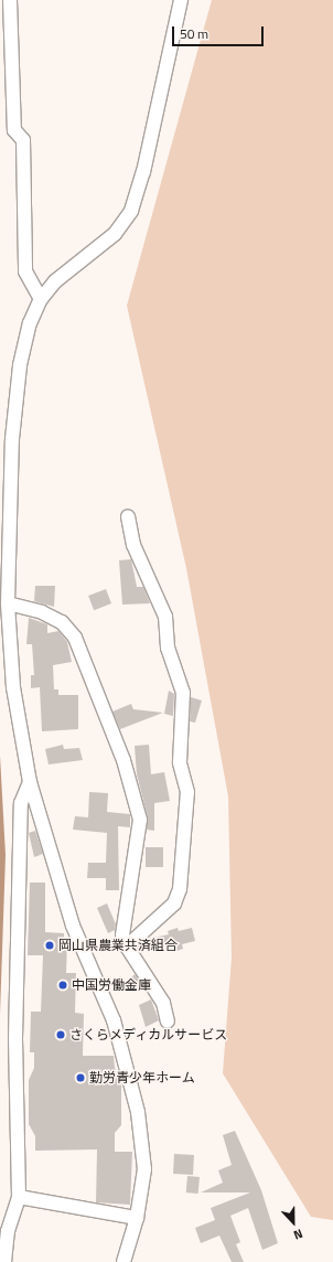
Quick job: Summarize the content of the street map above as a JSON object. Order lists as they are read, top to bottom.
{
  "places": [
    "岡山県農業共済組合",
    "中国労働金庫",
    "さくらメディカルサービス",
    "勤労青少年ホーム"
  ],
  "scale_bar": "50 m",
  "north": "bottom"
}
